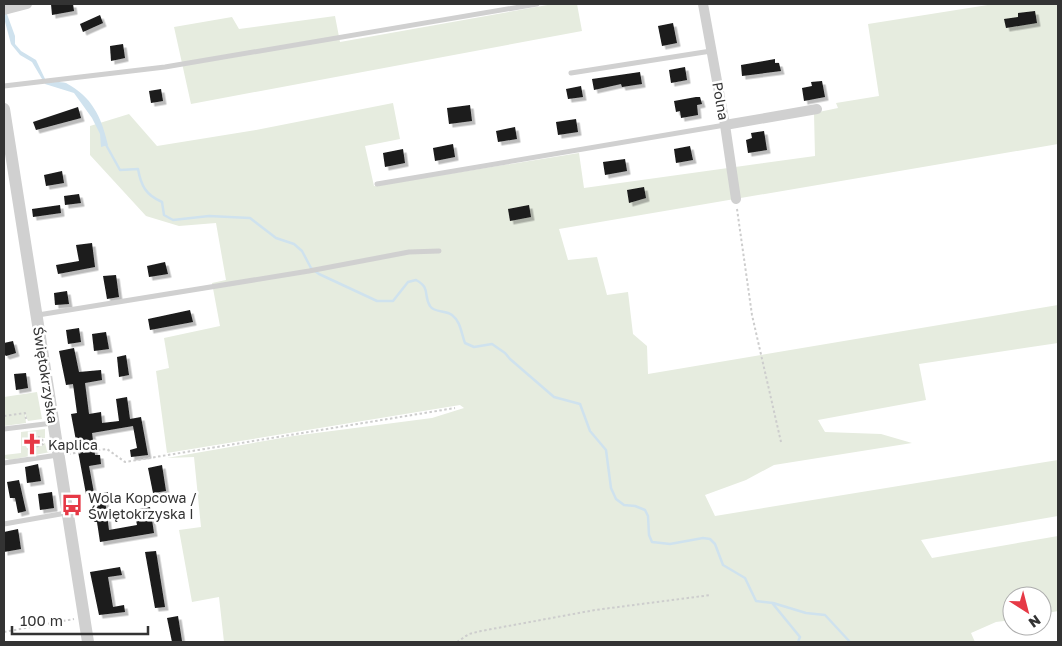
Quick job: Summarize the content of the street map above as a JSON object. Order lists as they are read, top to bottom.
{
  "streets": {
    "street": ["Polna", "Świętokrzyska"]
  },
  "places": {
    "church": ["Kaplica"],
    "bus stop": ["Wola Kopcowa / Świętokrzyska I"]
  },
  "scale_bar": "100 m",
  "north": "bottom right"
}
